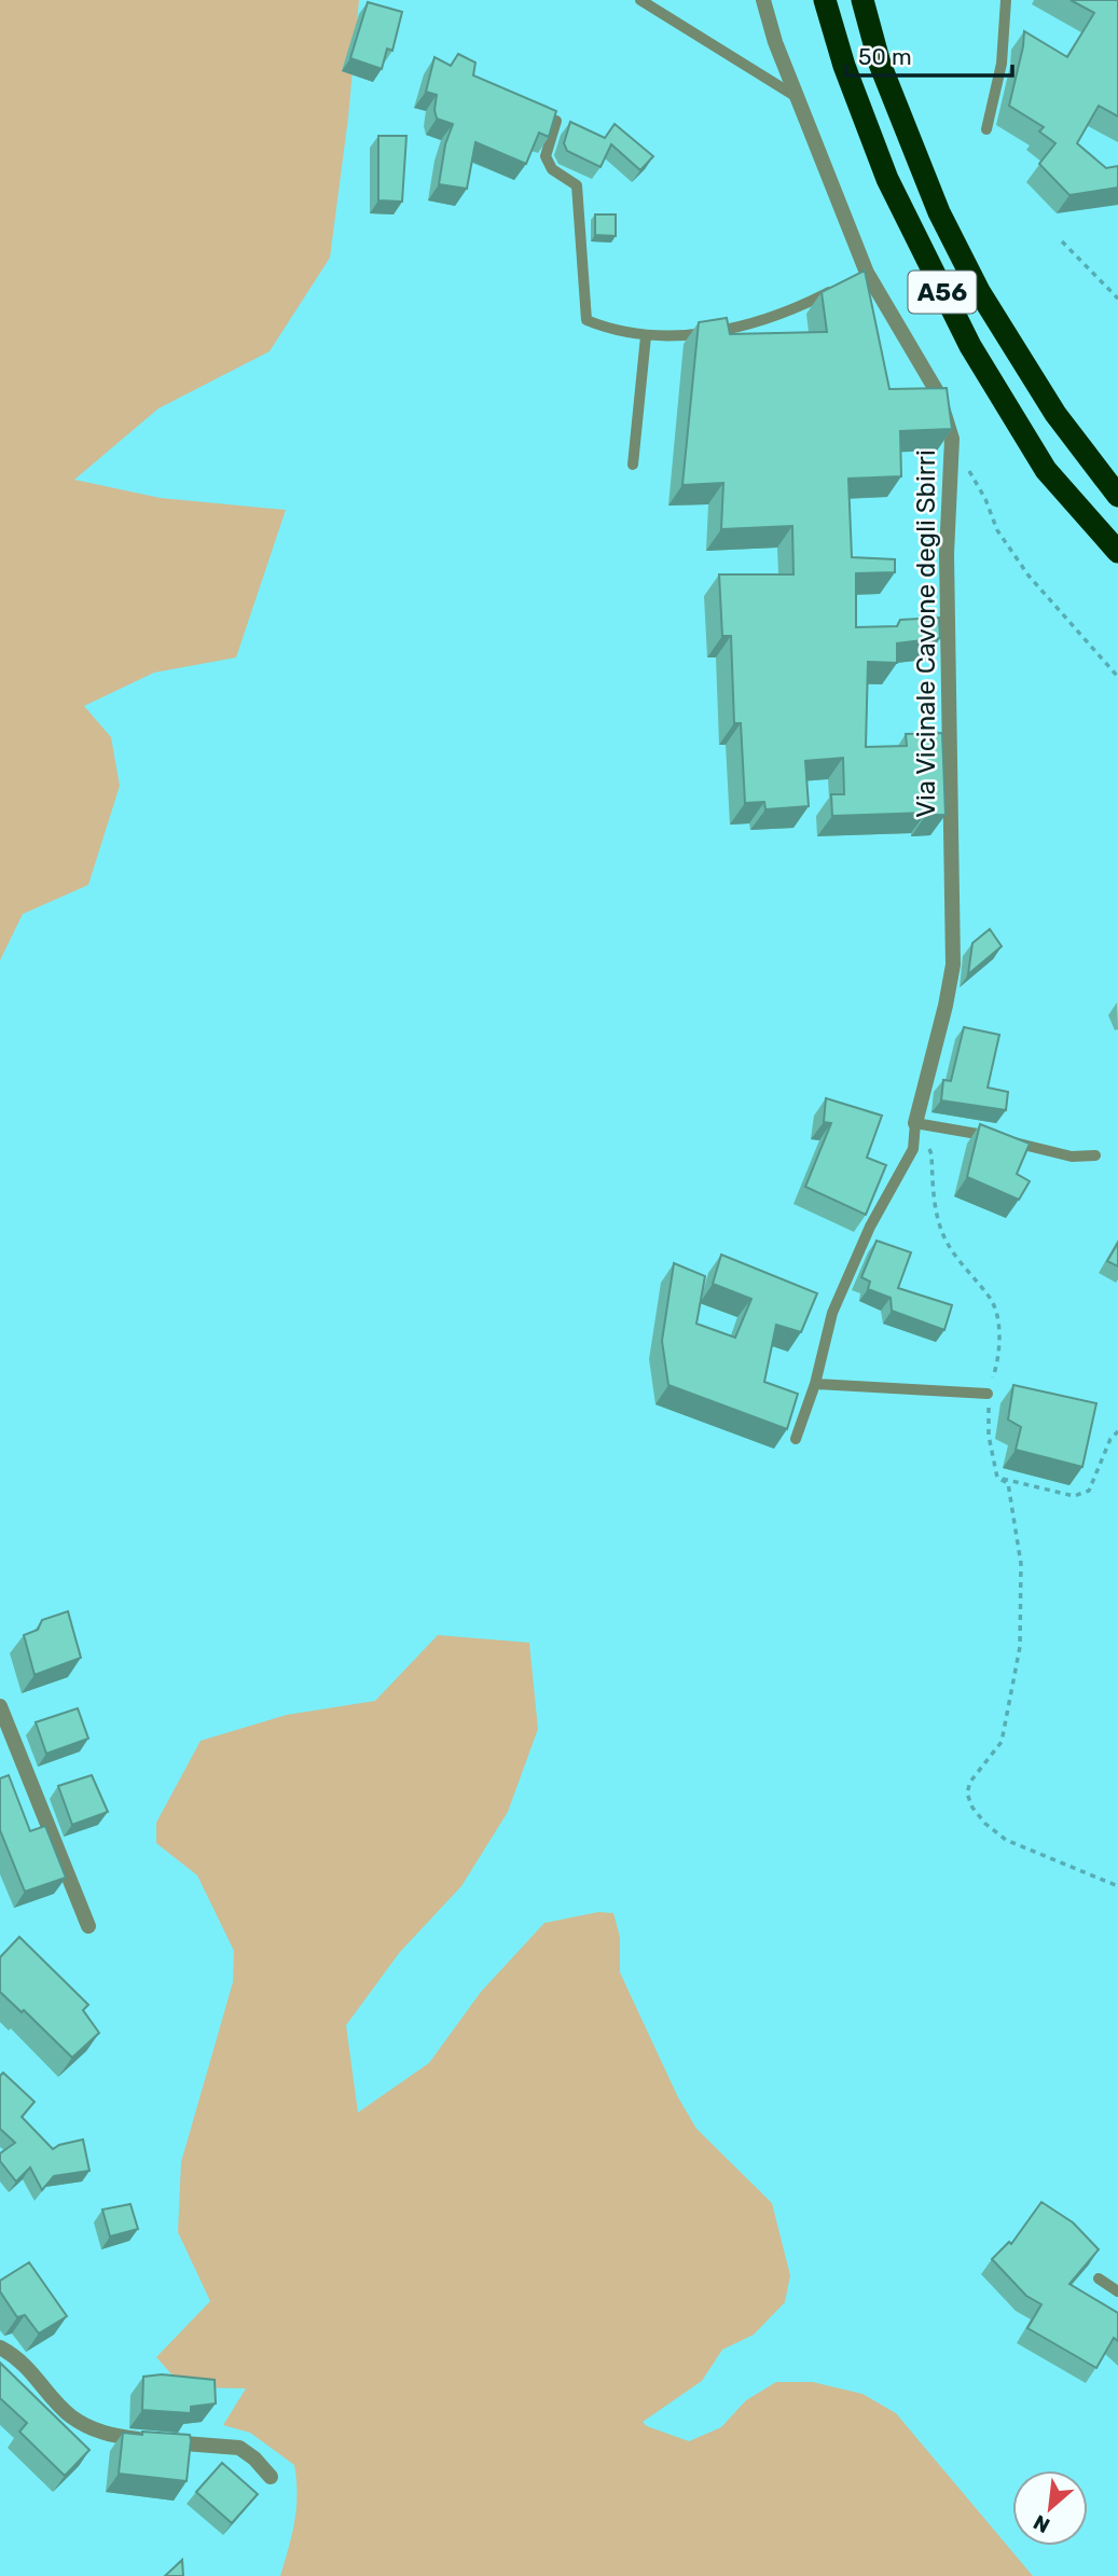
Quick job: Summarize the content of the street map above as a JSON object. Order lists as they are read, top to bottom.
{
  "streets": {
    "highway": ["A56"],
    "street": ["Via Vicinale Cavone degli Sbirri"]
  },
  "scale_bar": "50 m",
  "north": "bottom left"
}
